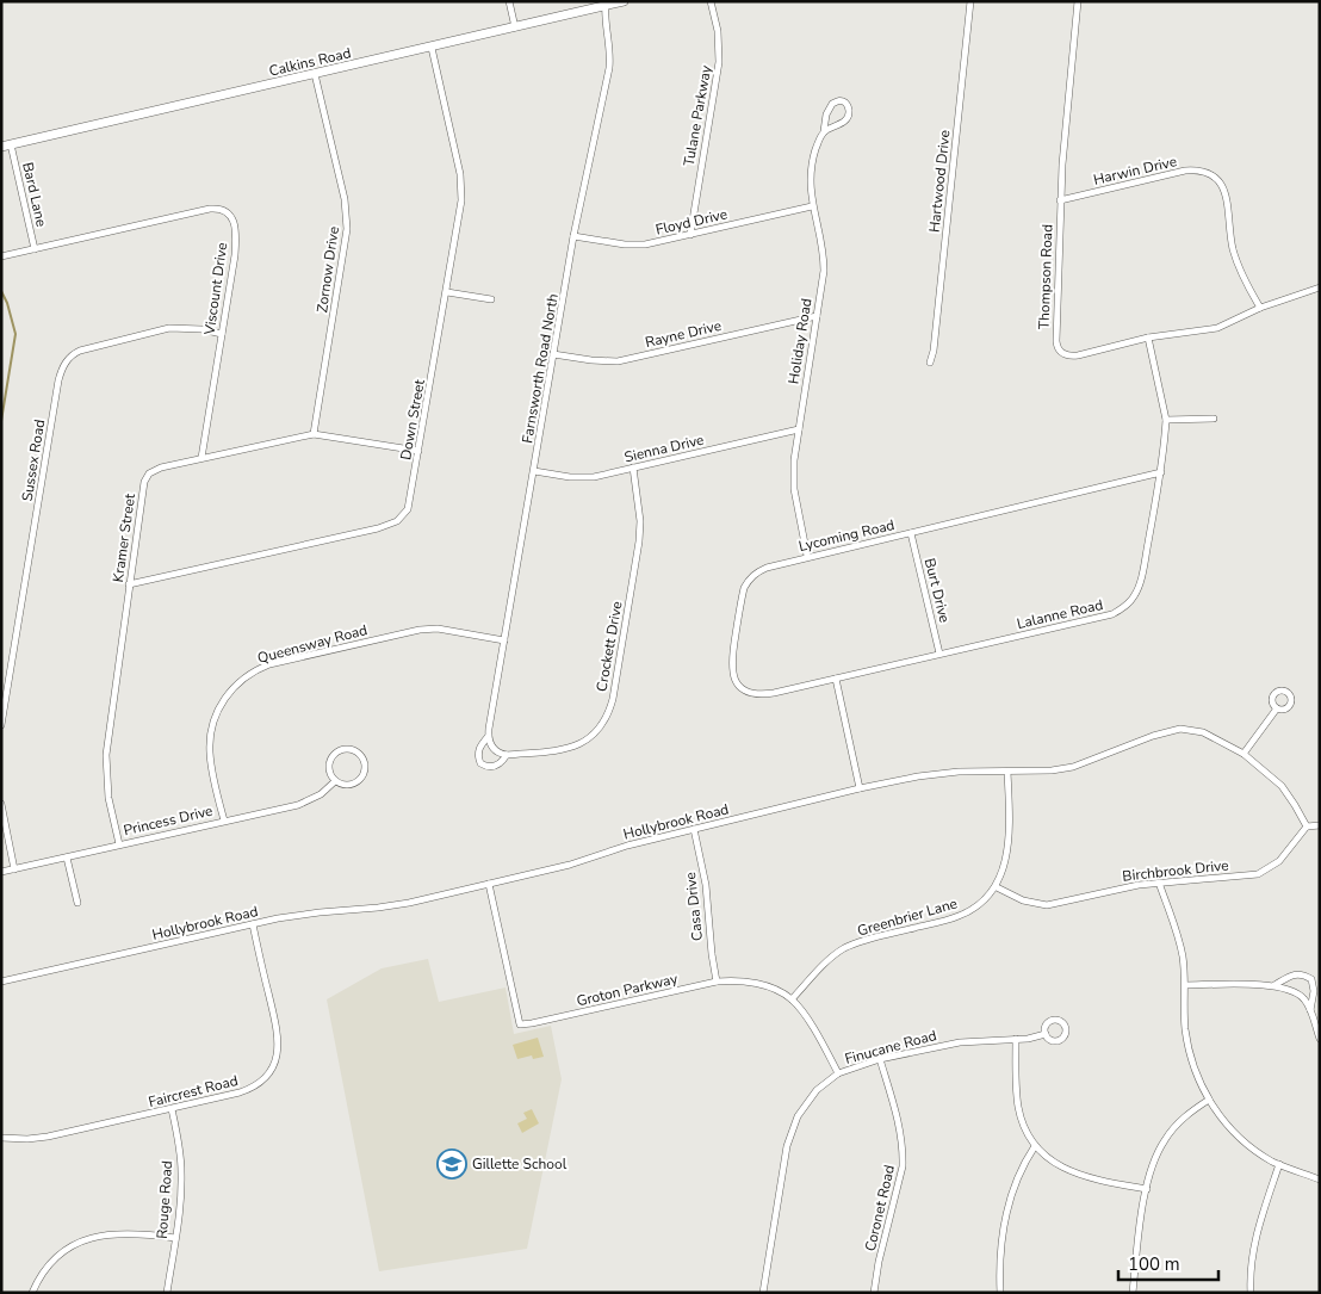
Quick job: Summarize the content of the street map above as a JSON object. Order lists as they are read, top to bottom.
{
  "streets": {
    "main road": ["Calkins Road"],
    "street": [
      "Tulane Parkway",
      "Harwin Drive",
      "Hartwood Drive",
      "Bard Lane",
      "Floyd Drive",
      "Zornow Drive",
      "Thompson Road",
      "Viscount Drive",
      "Rayne Drive",
      "Holiday Road",
      "Farnsworth Road North",
      "Down Street",
      "Sienna Drive",
      "Sussex Road",
      "Lycoming Road",
      "Kramer Street",
      "Burt Drive",
      "Lalanne Road",
      "Queensway Road",
      "Crockett Drive",
      "Princess Drive",
      "Hollybrook Road",
      "Birchbrook Drive",
      "Casa Drive",
      "Greenbrier Lane",
      "Groton Parkway",
      "Finucane Road",
      "Faircrest Road",
      "Rouge Road",
      "Coronet Road"
    ]
  },
  "crossings": [
    ["Calkins Road", "Bard Lane"],
    ["Calkins Road", "Zornow Drive"],
    ["Calkins Road", "Farnsworth Road North"],
    ["Calkins Road", "Down Street"],
    ["Tulane Parkway", "Floyd Drive"],
    ["Harwin Drive", "Thompson Road"],
    ["Bard Lane", "Viscount Drive"],
    ["Floyd Drive", "Holiday Road"],
    ["Floyd Drive", "Farnsworth Road North"],
    ["Zornow Drive", "Kramer Street"],
    ["Thompson Road", "Lalanne Road"],
    ["Viscount Drive", "Sussex Road"],
    ["Viscount Drive", "Kramer Street"],
    ["Rayne Drive", "Holiday Road"],
    ["Rayne Drive", "Farnsworth Road North"],
    ["Holiday Road", "Sienna Drive"],
    ["Holiday Road", "Lycoming Road"],
    ["Farnsworth Road North", "Sienna Drive"],
    ["Farnsworth Road North", "Queensway Road"],
    ["Farnsworth Road North", "Crockett Drive"],
    ["Down Street", "Kramer Street"],
    ["Sienna Drive", "Crockett Drive"],
    ["Lycoming Road", "Burt Drive"],
    ["Lycoming Road", "Lalanne Road"],
    ["Kramer Street", "Princess Drive"],
    ["Burt Drive", "Lalanne Road"],
    ["Queensway Road", "Princess Drive"],
    ["Hollybrook Road", "Birchbrook Drive"],
    ["Hollybrook Road", "Casa Drive"],
    ["Hollybrook Road", "Groton Parkway"],
    ["Hollybrook Road", "Faircrest Road"],
    ["Birchbrook Drive", "Greenbrier Lane"],
    ["Casa Drive", "Groton Parkway"],
    ["Greenbrier Lane", "Groton Parkway"],
    ["Groton Parkway", "Finucane Road"],
    ["Finucane Road", "Coronet Road"],
    ["Faircrest Road", "Rouge Road"]
  ],
  "places": {
    "school or university": ["Gillette School"]
  },
  "scale_bar": "100 m"
}
